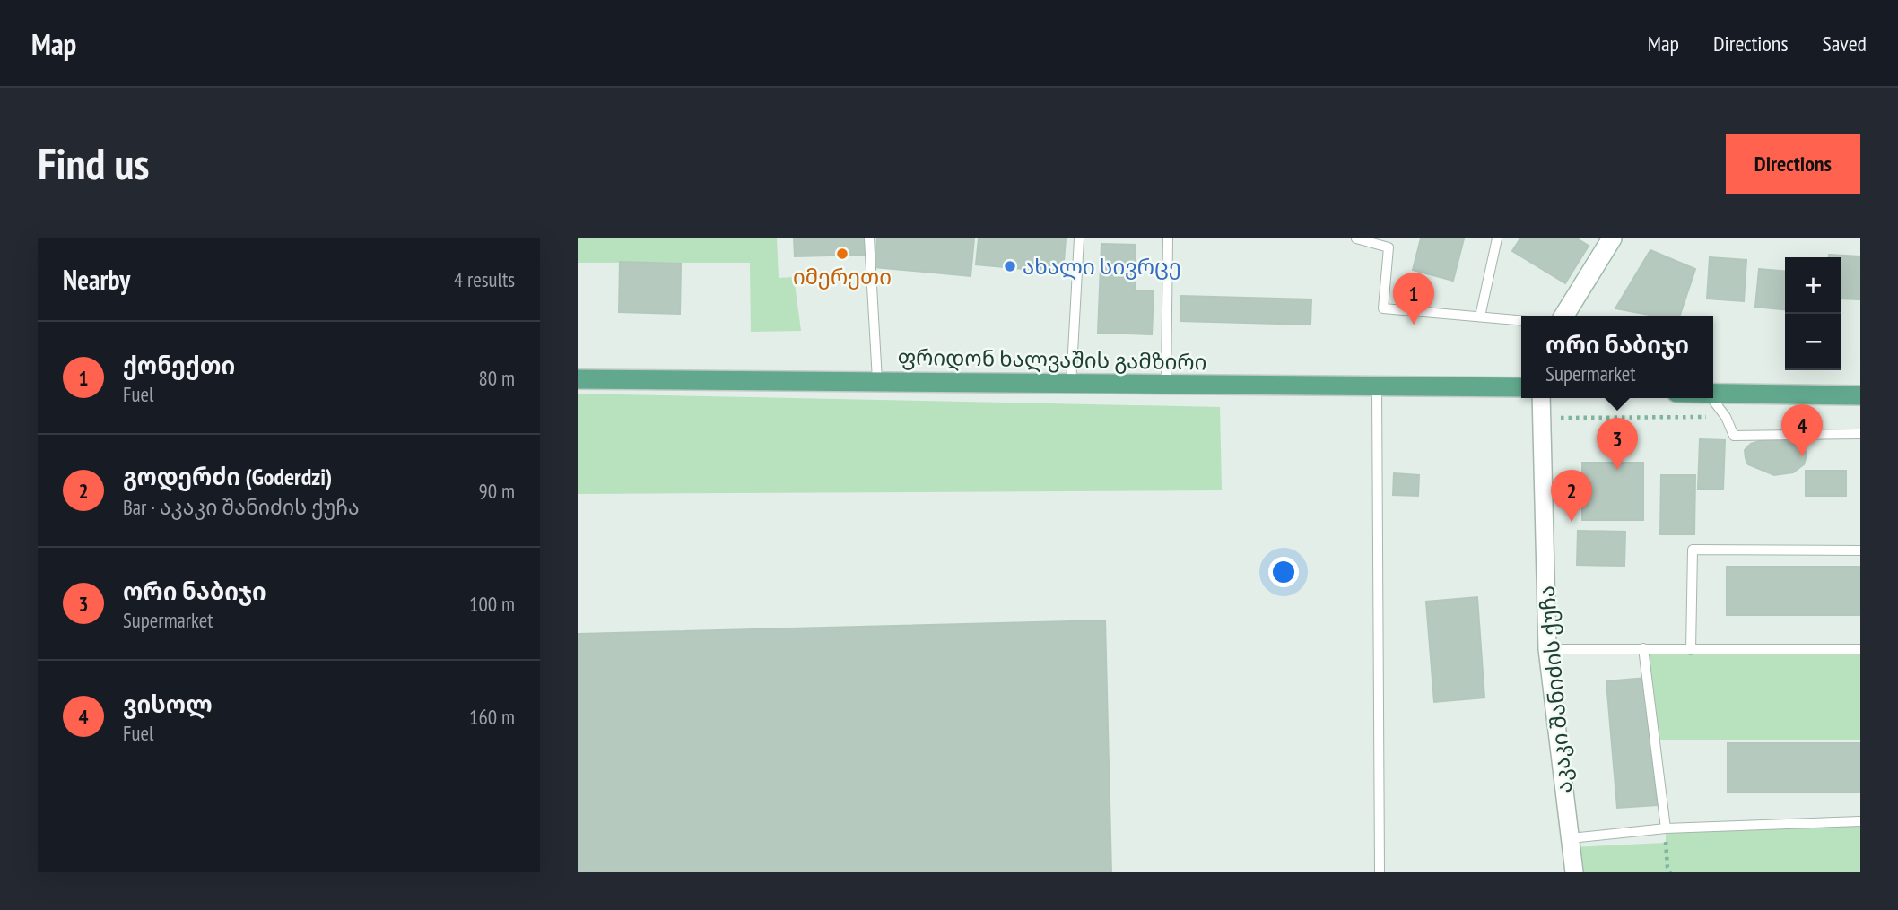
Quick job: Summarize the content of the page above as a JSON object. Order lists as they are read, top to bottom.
{
  "streets": {
    "main road": ["ფრიდონ ხალვაშის გამზირი"],
    "street": ["აკაკი შანიძის ქუჩა"]
  },
  "places": ["იმერეთი", "ახალი სივრცე"],
  "page": {
    "header": "Map",
    "nav": ["Map", "Directions", "Saved"],
    "buttons": "Directions",
    "title": "Find us",
    "heading": ["Nearby", "4 results"],
    "map_buttons": ["+", "−"],
    "pins": [
      "1",
      "4",
      "3",
      "2"
    ],
    "popup": ["ორი ნაბიჯი", "Supermarket"],
    "list": [
      {
        "mark": "1",
        "name": "ქონექთი",
        "note": "Fuel",
        "value": "80 m"
      },
      {
        "mark": "2",
        "name": "გოდერძი (Goderdzi)",
        "note": "Bar · აკაკი შანიძის ქუჩა",
        "value": "90 m"
      },
      {
        "mark": "3",
        "name": "ორი ნაბიჯი",
        "note": "Supermarket",
        "value": "100 m"
      },
      {
        "mark": "4",
        "name": "ვისოლ",
        "note": "Fuel",
        "value": "160 m"
      }
    ]
  }
}
